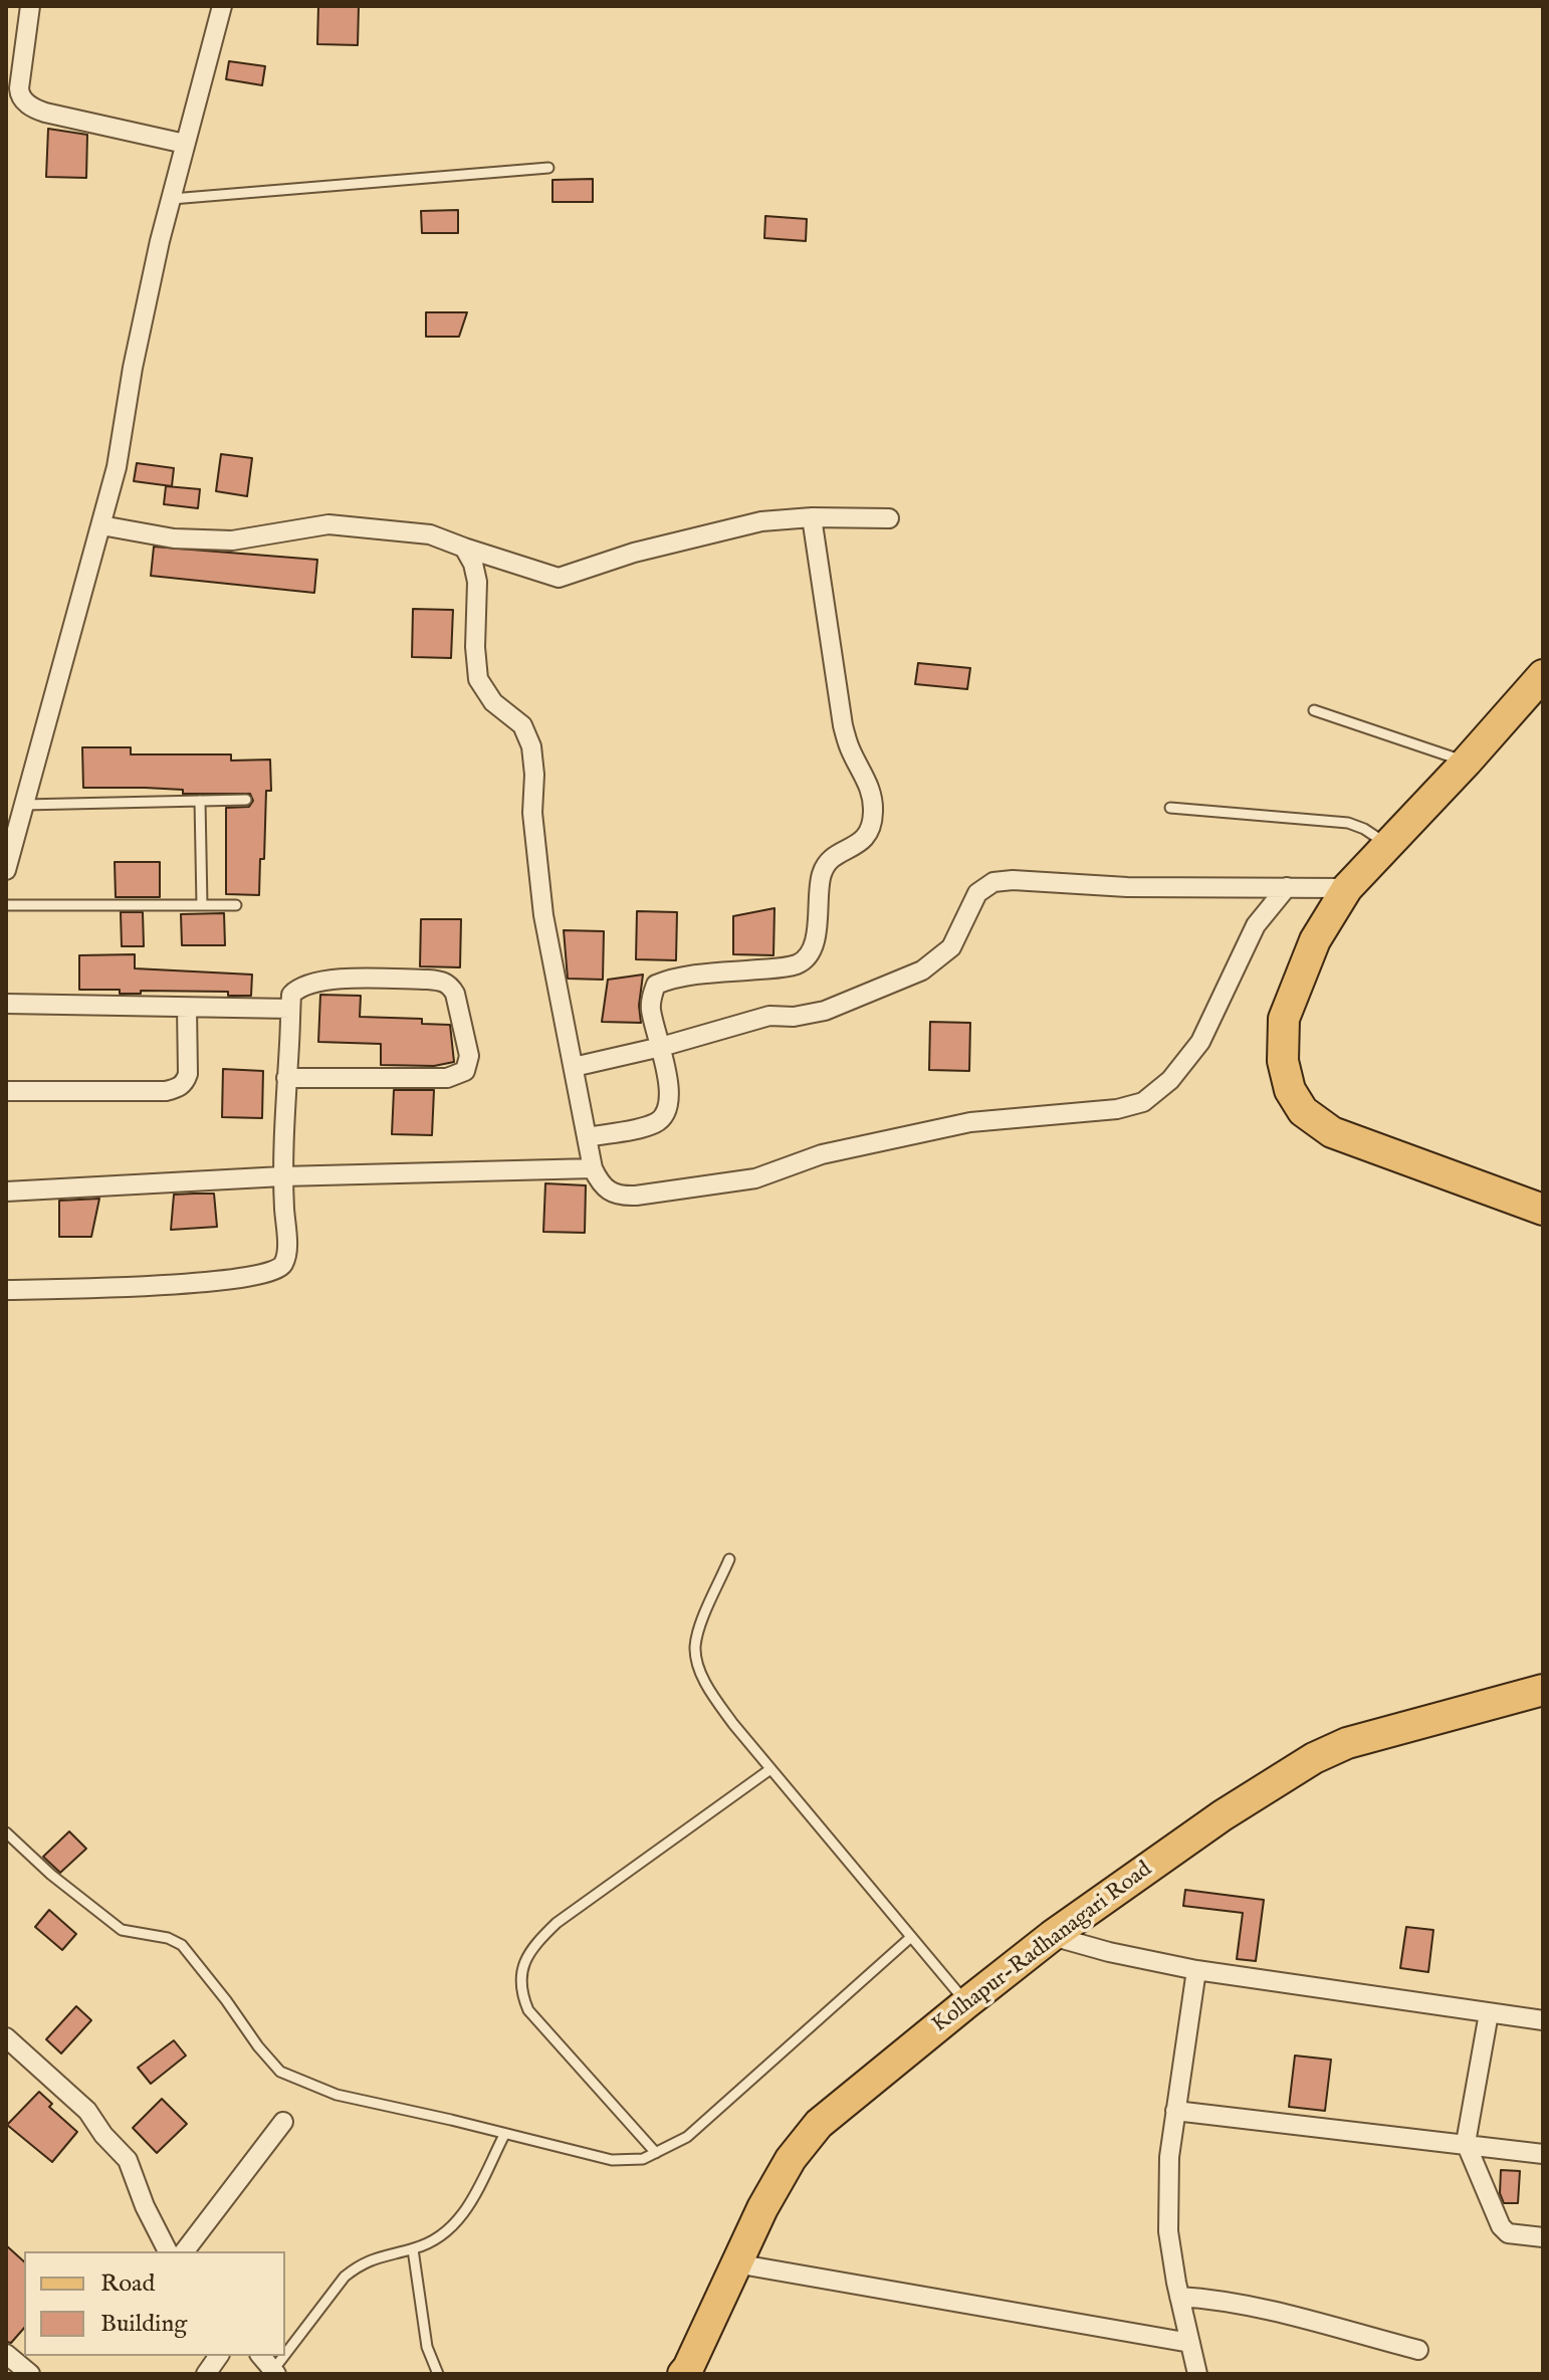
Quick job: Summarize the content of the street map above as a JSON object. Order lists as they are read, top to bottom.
{
  "streets": {
    "main road": ["Kolhapur-Radhanagari Road"]
  },
  "legend": ["Road", "Building"]
}
